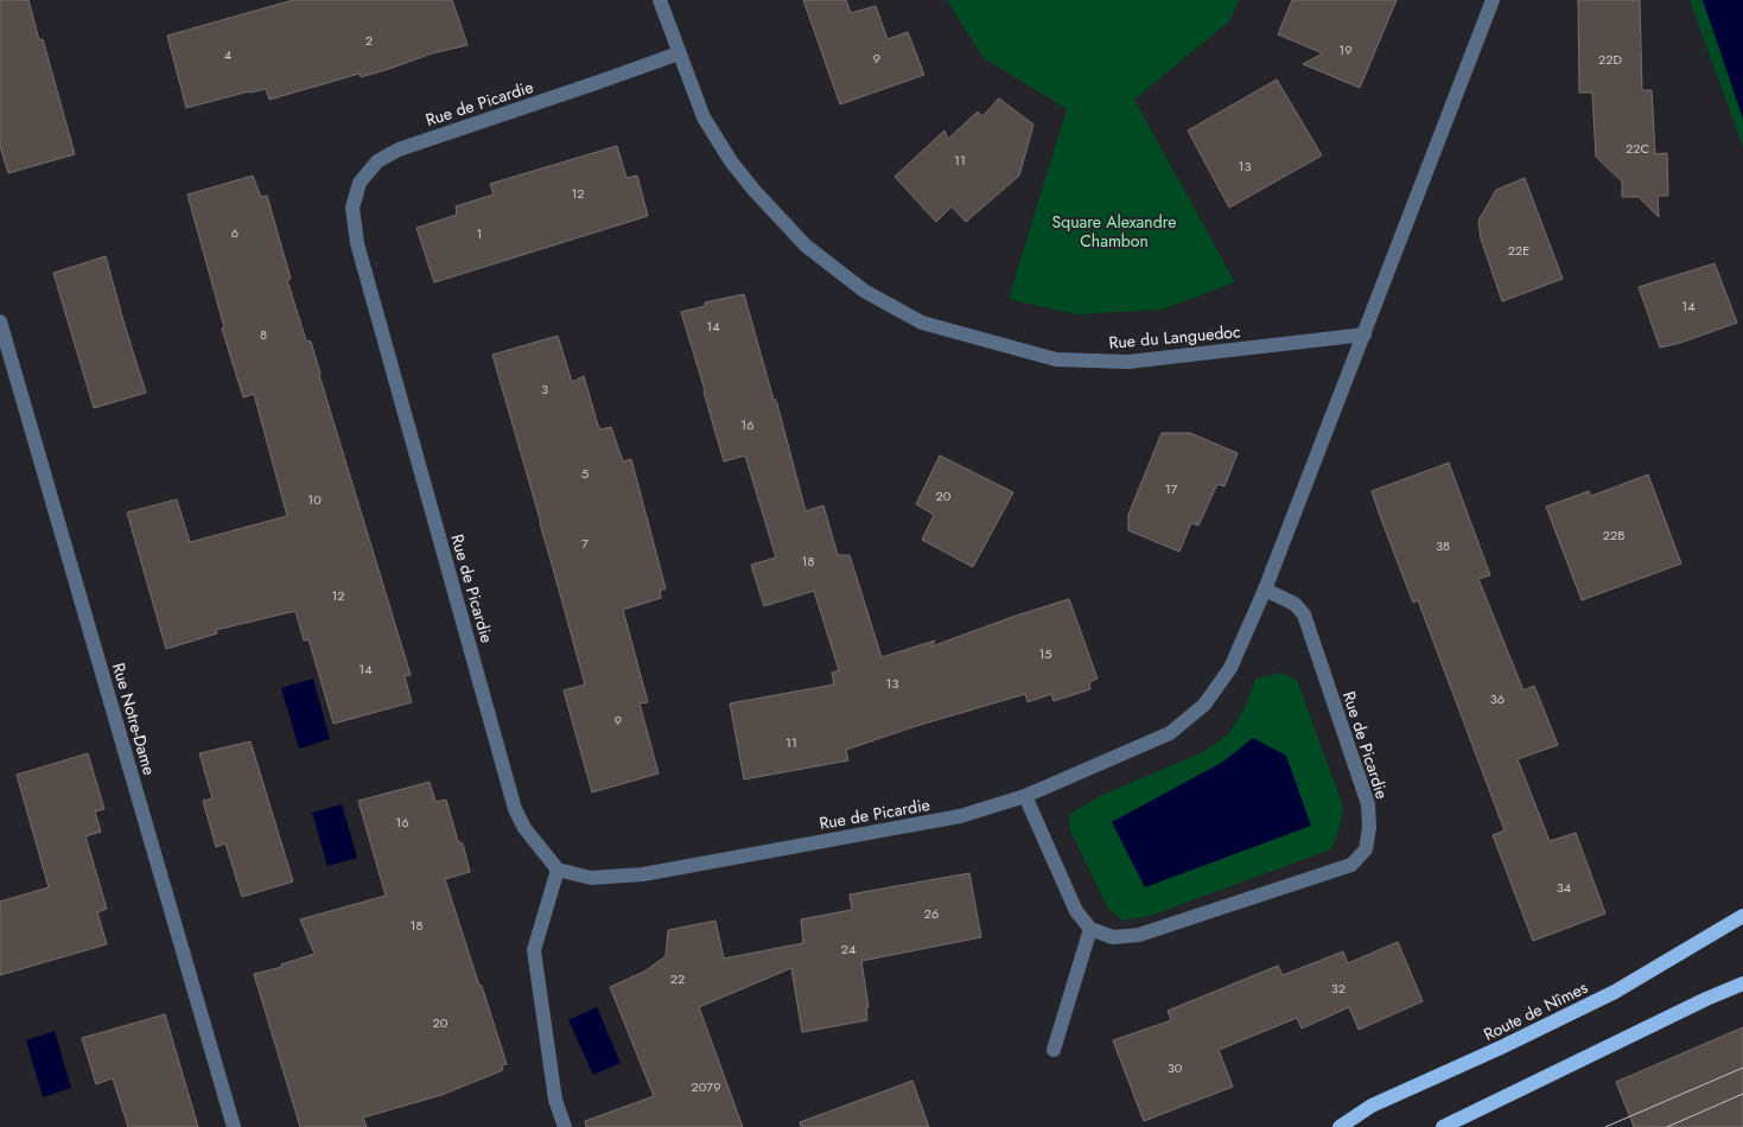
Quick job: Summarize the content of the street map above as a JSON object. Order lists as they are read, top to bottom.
{
  "streets": {
    "main road": ["Route de Nîmes"],
    "street": ["Rue de Picardie", "Rue du Languedoc", "Rue Notre-Dame"]
  },
  "crossings": [
    ["Rue de Picardie", "Rue du Languedoc"]
  ],
  "parks": ["Square Alexandre Chambon"],
  "house_numbers": [
    "2",
    "19",
    "4",
    "9",
    "22D",
    "22C",
    "11",
    "13",
    "12",
    "6",
    "1",
    "22E",
    "14",
    "14",
    "8",
    "3",
    "16",
    "5",
    "17",
    "20",
    "10",
    "22B",
    "7",
    "38",
    "18",
    "12",
    "15",
    "14",
    "13",
    "36",
    "9",
    "11",
    "16",
    "34",
    "26",
    "18",
    "24",
    "22",
    "32",
    "20",
    "30",
    "2079"
  ]
}
